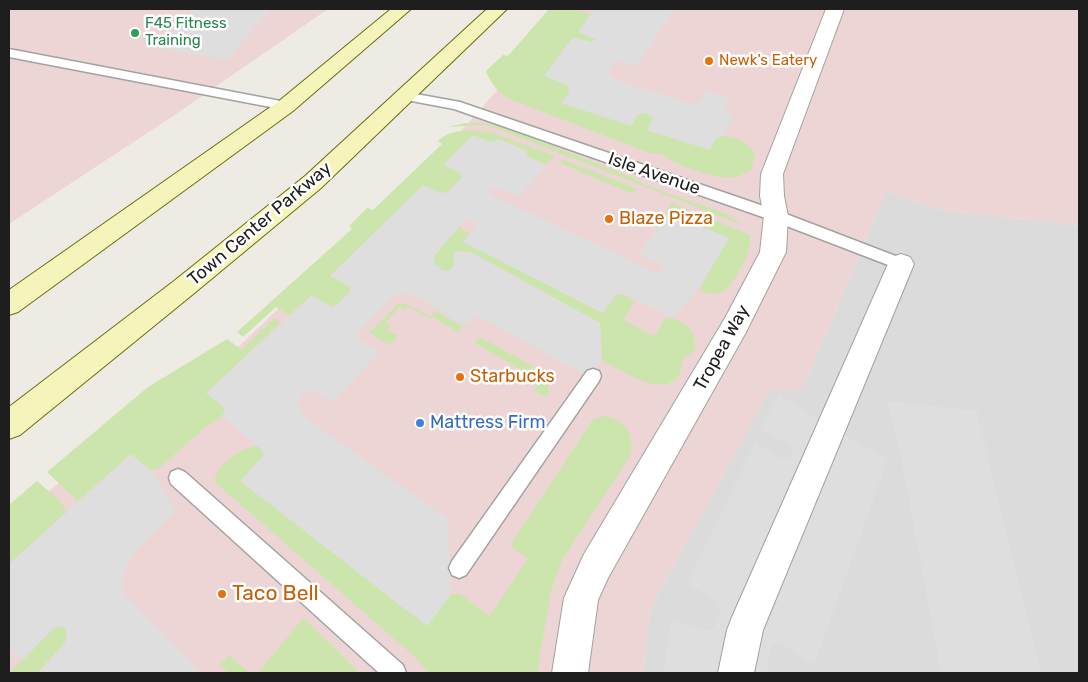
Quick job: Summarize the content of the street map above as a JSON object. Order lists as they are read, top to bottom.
{
  "streets": {
    "main road": ["Town Center Parkway"],
    "street": ["Tropea Way"],
    "lane": ["Isle Avenue"]
  },
  "crossings": [
    ["Isle Avenue", "Town Center Parkway"],
    ["Isle Avenue", "Tropea Way"]
  ],
  "places": [
    "F45 Fitness Training",
    "Newk's Eatery",
    "Blaze Pizza",
    "Starbucks",
    "Mattress Firm",
    "Taco Bell"
  ]
}
